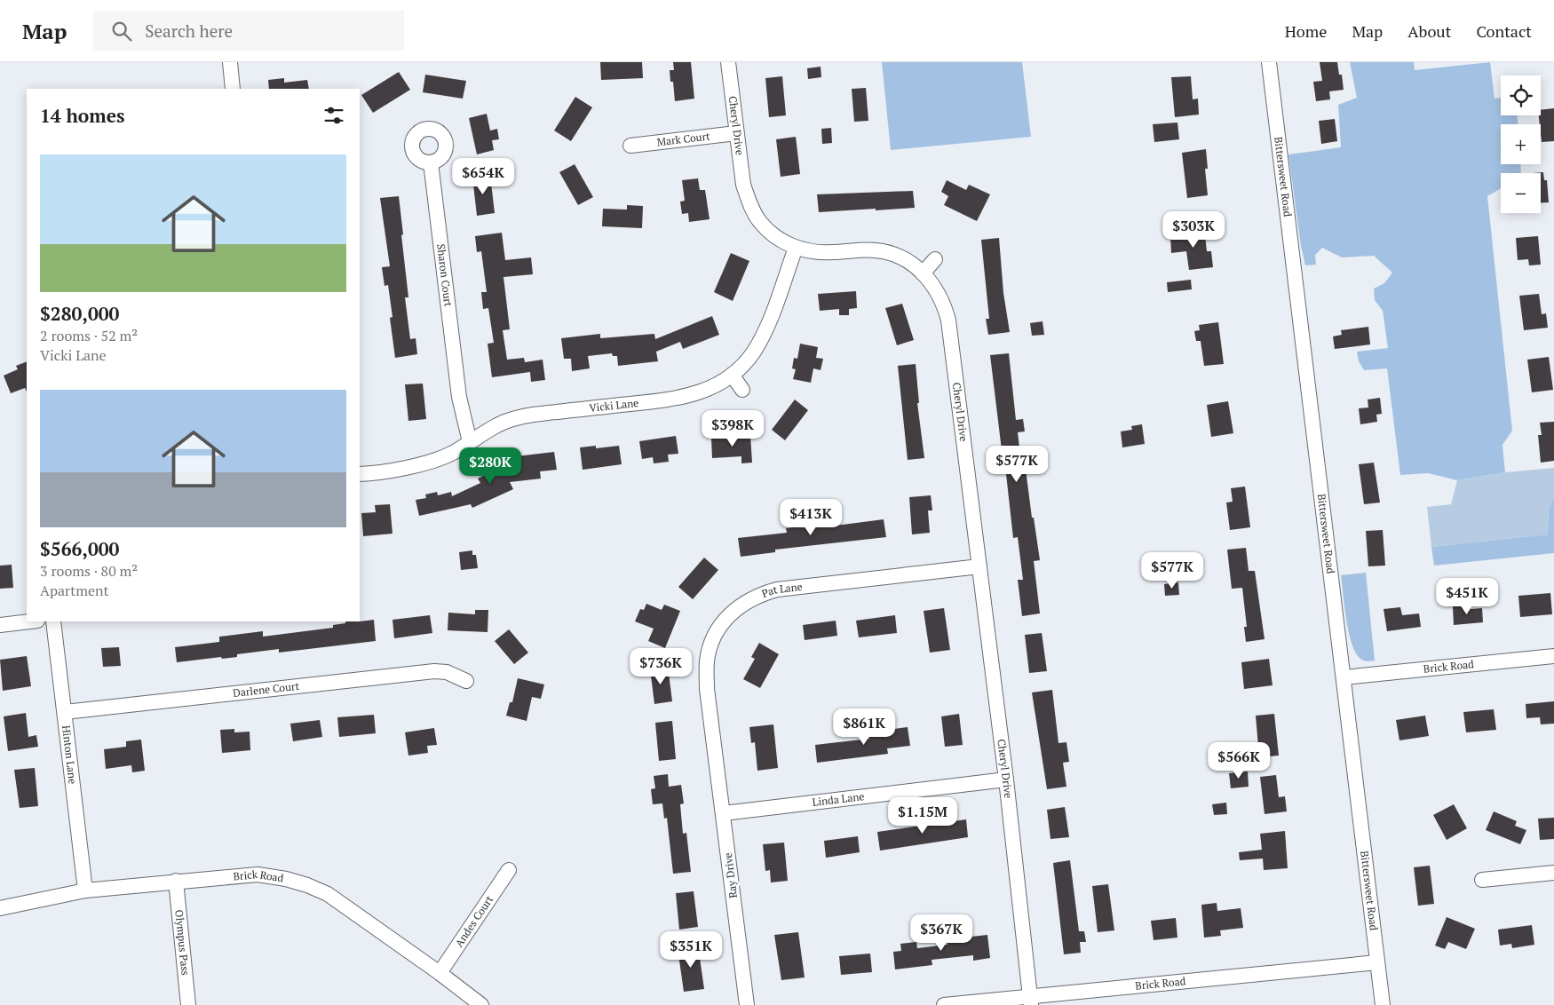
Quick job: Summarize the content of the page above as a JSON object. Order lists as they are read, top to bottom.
{
  "streets": {
    "street": [
      "Cheryl Drive",
      "Mark Court",
      "Bittersweet Road",
      "Sharon Court",
      "Vicki Lane",
      "Pat Lane",
      "Brick Road",
      "Darlene Court",
      "Hinton Lane",
      "Linda Lane",
      "Ray Drive",
      "Andes Court",
      "Olympus Pass"
    ]
  },
  "crossings": [
    ["Cheryl Drive", "Mark Court"],
    ["Cheryl Drive", "Vicki Lane"],
    ["Cheryl Drive", "Pat Lane"],
    ["Cheryl Drive", "Brick Road"],
    ["Cheryl Drive", "Linda Lane"],
    ["Bittersweet Road", "Brick Road"],
    ["Sharon Court", "Vicki Lane"],
    ["Pat Lane", "Ray Drive"],
    ["Brick Road", "Hinton Lane"],
    ["Brick Road", "Andes Court"],
    ["Brick Road", "Olympus Pass"],
    ["Darlene Court", "Hinton Lane"],
    ["Linda Lane", "Ray Drive"]
  ],
  "page": {
    "header": "Map",
    "search": "Search here",
    "nav": [
      "Home",
      "Map",
      "About",
      "Contact"
    ],
    "map_buttons": ["+", "−"],
    "heading": "14 homes",
    "list": [
      {
        "name": "$280,000",
        "note": "2 rooms · 52 m² · Vicki Lane"
      },
      {
        "name": "$566,000",
        "note": "3 rooms · 80 m² · Apartment"
      }
    ],
    "price": [
      "$654K",
      "$303K",
      "$398K",
      "$577K",
      "$280K",
      "$413K",
      "$577K",
      "$451K",
      "$736K",
      "$861K",
      "$566K",
      "$1.15M",
      "$367K",
      "$351K"
    ]
  }
}
